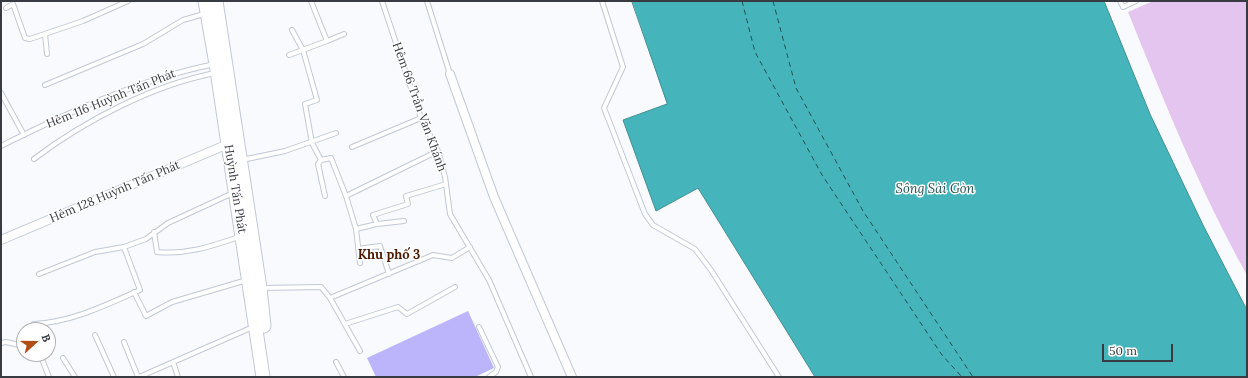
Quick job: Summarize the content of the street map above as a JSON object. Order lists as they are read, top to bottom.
{
  "streets": {
    "main road": ["Huỳnh Tấn Phát"],
    "street": ["Hẻm 128 Huỳnh Tấn Phát"],
    "lane": ["Hẻm 116 Huỳnh Tấn Phát", "Hẻm 66 Trần Văn Khánh"]
  },
  "crossings": [
    ["Hẻm 116 Huỳnh Tấn Phát", "Huỳnh Tấn Phát"],
    ["Huỳnh Tấn Phát", "Hẻm 128 Huỳnh Tấn Phát"]
  ],
  "districts": ["Khu phố 3"],
  "water": ["Sông Sài Gòn"],
  "scale_bar": "50 m",
  "north": "right"
}
